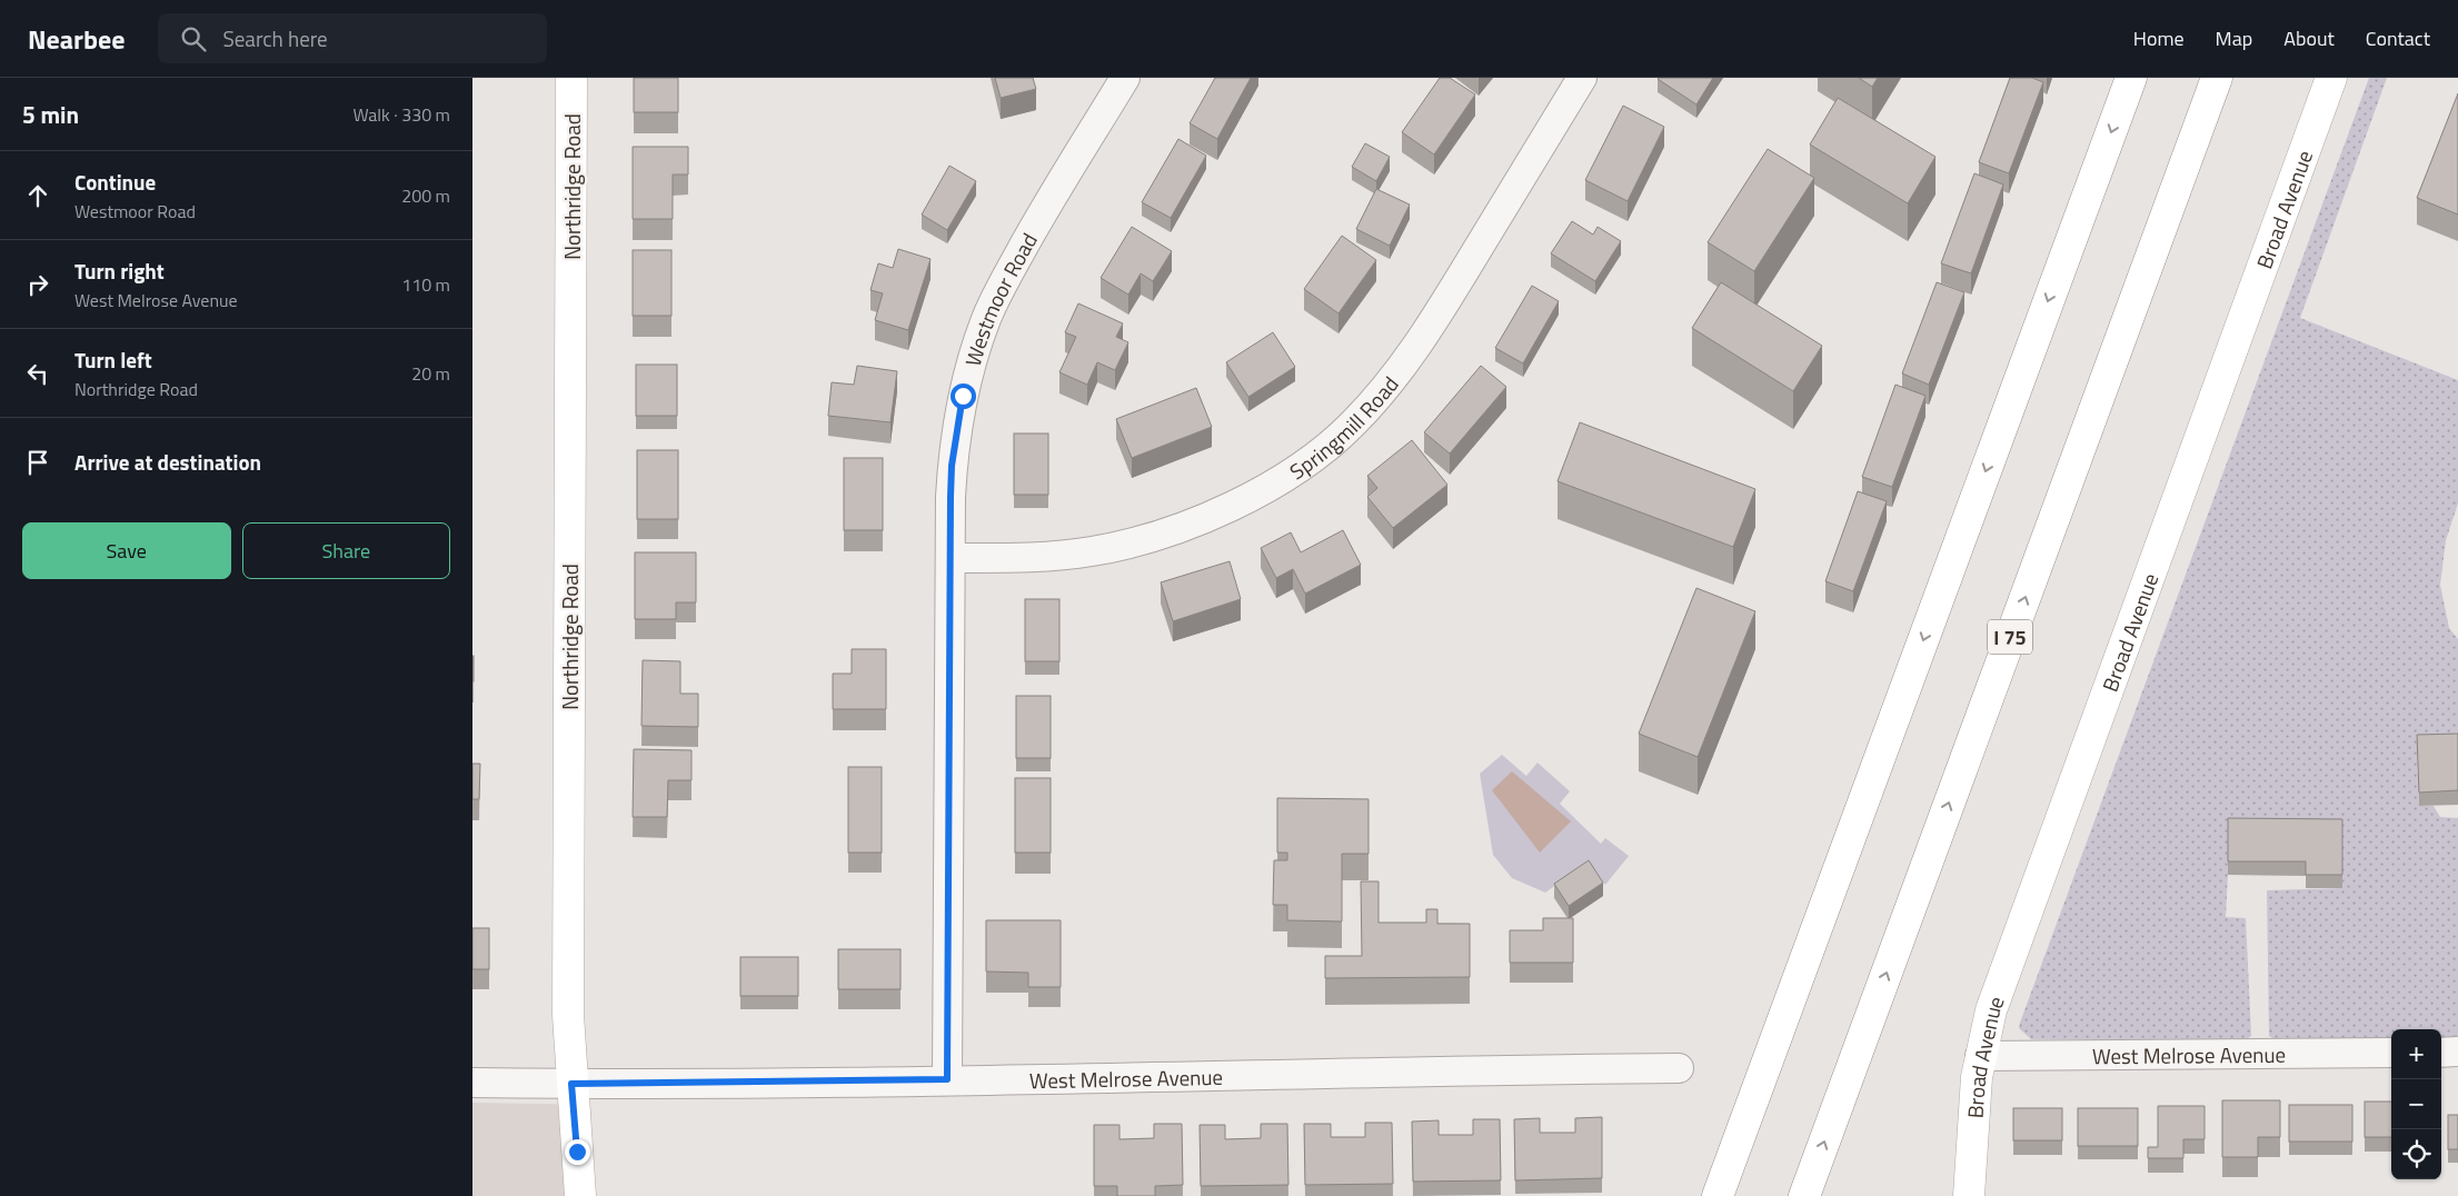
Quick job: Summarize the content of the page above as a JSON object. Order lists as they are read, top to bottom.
{
  "streets": {
    "main road": ["Northridge Road", "Broad Avenue", "I 75"],
    "street": ["Westmoor Road", "Springmill Road", "West Melrose Avenue"]
  },
  "crossings": [
    ["Northridge Road", "West Melrose Avenue"],
    ["Broad Avenue", "West Melrose Avenue"],
    ["Westmoor Road", "Springmill Road"],
    ["Westmoor Road", "West Melrose Avenue"]
  ],
  "page": {
    "header": "Nearbee",
    "search": "Search here",
    "nav": [
      "Home",
      "Map",
      "About",
      "Contact"
    ],
    "heading": ["5 min", "Walk · 330 m"],
    "list": [
      ["Continue", "Westmoor Road", "200 m"],
      ["Turn right", "West Melrose Avenue", "110 m"],
      ["Turn left", "Northridge Road", "20 m"],
      "Arrive at destination"
    ],
    "buttons": ["Save", "Share"],
    "map_buttons": ["+", "−"]
  }
}
